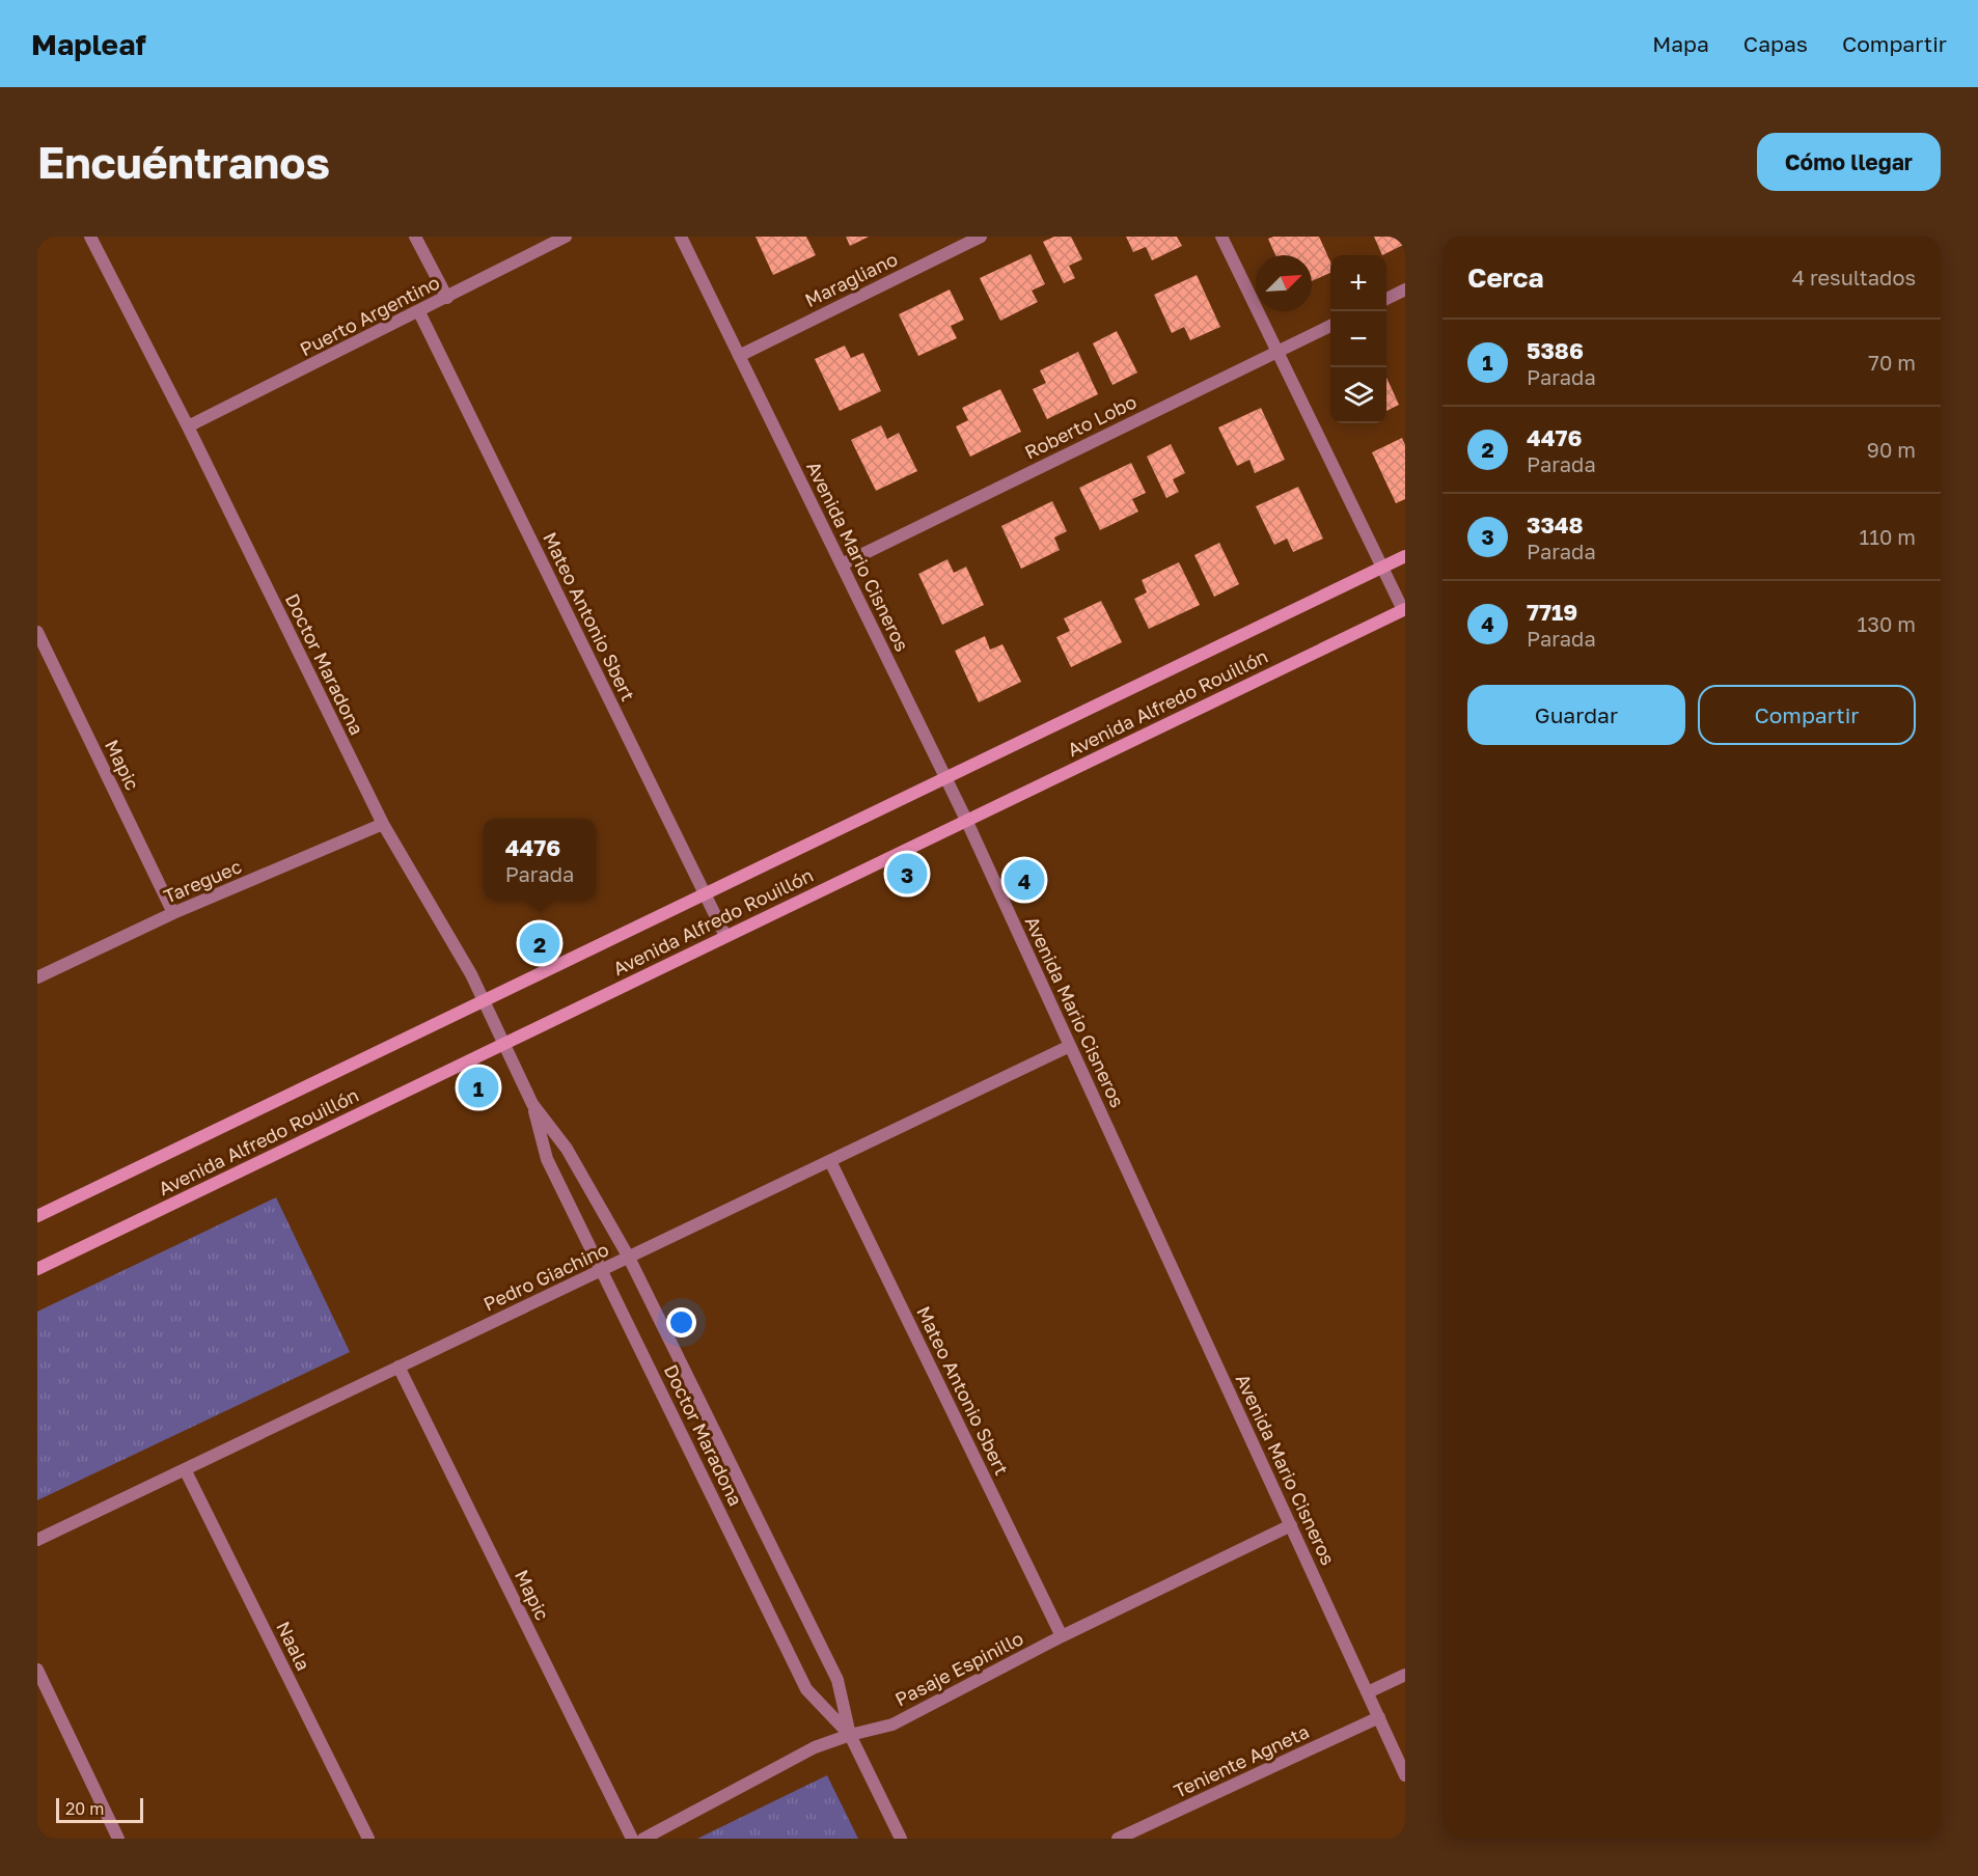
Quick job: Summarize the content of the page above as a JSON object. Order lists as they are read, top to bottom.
{
  "streets": {
    "street": [
      "Maragliano",
      "Puerto Argentino",
      "Roberto Lobo",
      "Avenida Mario Cisneros",
      "Mateo Antonio Sbert",
      "Doctor Maradona",
      "Avenida Alfredo Rouillón",
      "Mapic",
      "Tareguec",
      "Pedro Giachino",
      "Naala",
      "Pasaje Espinillo",
      "Teniente Agneta"
    ]
  },
  "crossings": [
    ["Maragliano", "Avenida Mario Cisneros"],
    ["Puerto Argentino", "Mateo Antonio Sbert"],
    ["Puerto Argentino", "Doctor Maradona"],
    ["Roberto Lobo", "Avenida Mario Cisneros"],
    ["Avenida Mario Cisneros", "Avenida Alfredo Rouillón"],
    ["Avenida Mario Cisneros", "Pedro Giachino"],
    ["Avenida Mario Cisneros", "Pasaje Espinillo"],
    ["Avenida Mario Cisneros", "Teniente Agneta"],
    ["Mateo Antonio Sbert", "Avenida Alfredo Rouillón"],
    ["Mateo Antonio Sbert", "Pedro Giachino"],
    ["Mateo Antonio Sbert", "Pasaje Espinillo"],
    ["Doctor Maradona", "Avenida Alfredo Rouillón"],
    ["Doctor Maradona", "Tareguec"],
    ["Doctor Maradona", "Pedro Giachino"],
    ["Doctor Maradona", "Pasaje Espinillo"],
    ["Mapic", "Tareguec"],
    ["Mapic", "Pedro Giachino"],
    ["Pedro Giachino", "Naala"]
  ],
  "scale_bar": "20 m",
  "north": "top right",
  "page": {
    "header": "Mapleaf",
    "nav": ["Mapa", "Capas", "Compartir"],
    "buttons": [
      "Cómo llegar",
      ["Guardar", "Compartir"]
    ],
    "title": "Encuéntranos",
    "heading": ["Cerca", "4 resultados"],
    "map_buttons": ["+", "−"],
    "list": [
      {
        "mark": "1",
        "name": "5386",
        "note": "Parada",
        "value": "70 m"
      },
      {
        "mark": "2",
        "name": "4476",
        "note": "Parada",
        "value": "90 m"
      },
      {
        "mark": "3",
        "name": "3348",
        "note": "Parada",
        "value": "110 m"
      },
      {
        "mark": "4",
        "name": "7719",
        "note": "Parada",
        "value": "130 m"
      }
    ],
    "popup": ["4476", "Parada"],
    "pins": [
      "3",
      "4",
      "2",
      "1"
    ],
    "scale": "20 m"
  }
}
